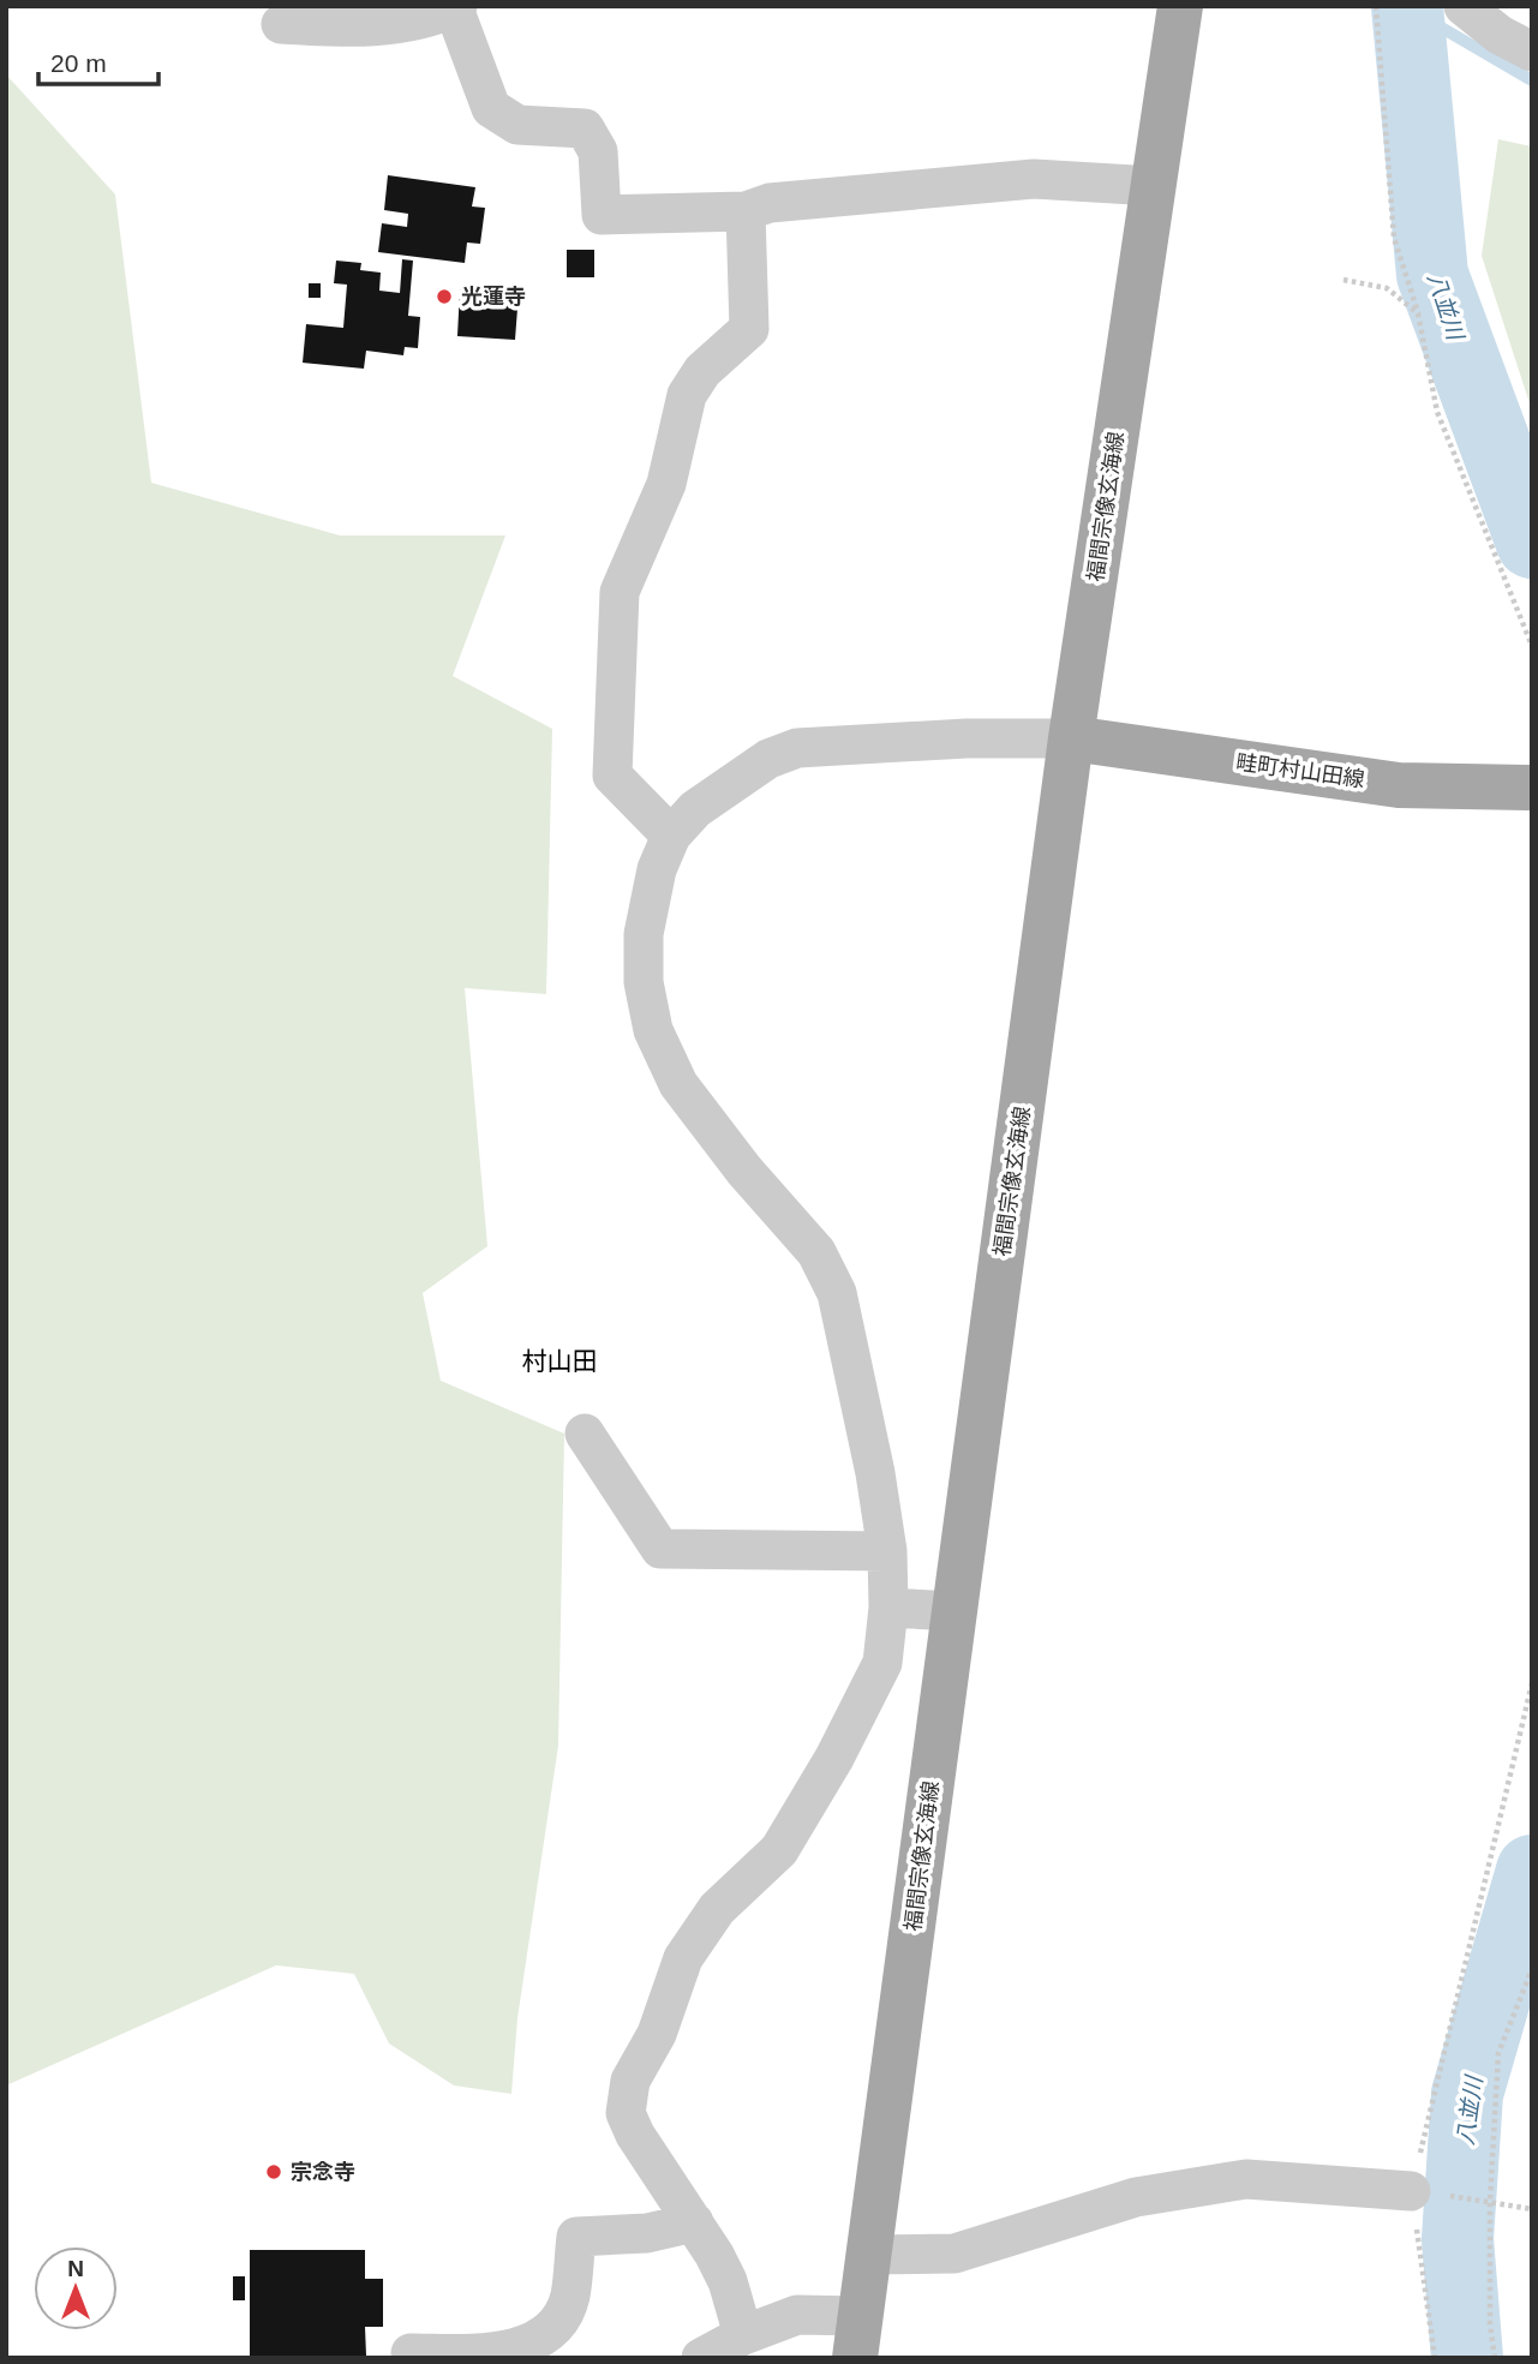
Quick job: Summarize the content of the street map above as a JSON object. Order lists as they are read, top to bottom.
{
  "streets": {
    "main road": ["福間宗像玄海線", "畦町村山田線"]
  },
  "crossings": [
    ["福間宗像玄海線", "畦町村山田線"]
  ],
  "districts": ["村山田"],
  "water": ["八並川"],
  "places": ["光蓮寺", "宗念寺"],
  "scale_bar": "20 m",
  "north": "top"
}
